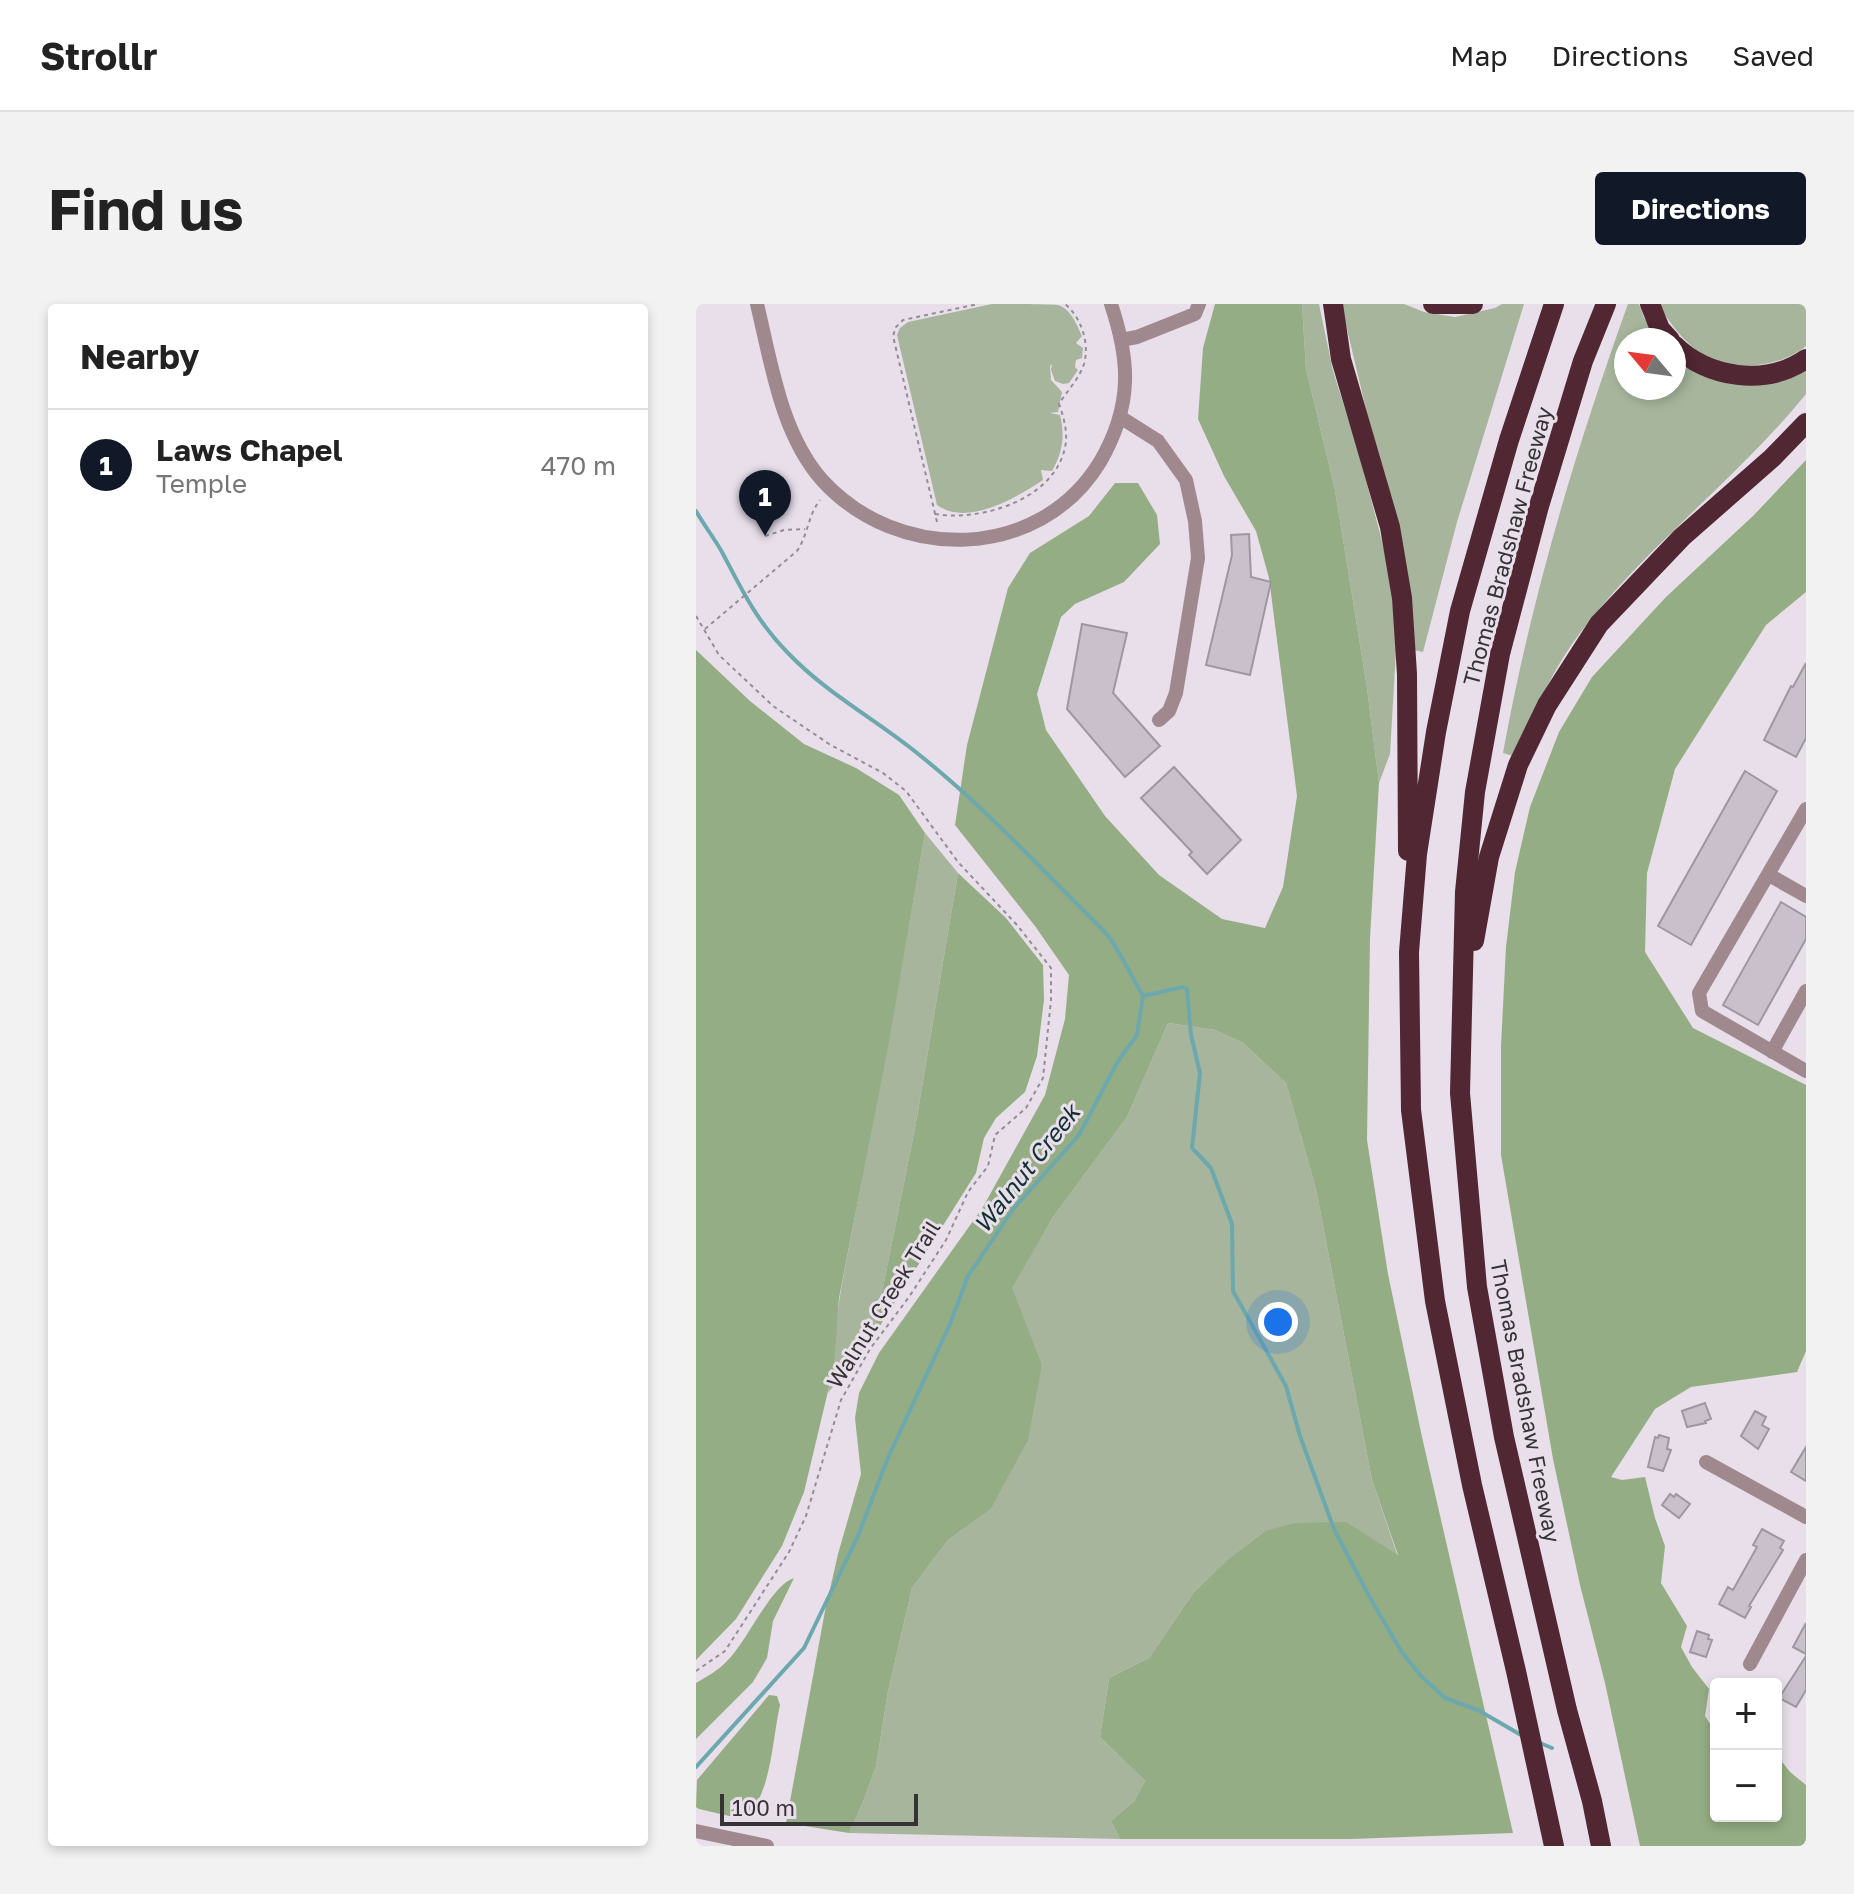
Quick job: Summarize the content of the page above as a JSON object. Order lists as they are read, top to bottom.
{
  "streets": {
    "highway": ["Thomas Bradshaw Freeway"],
    "path": ["Walnut Creek Trail"]
  },
  "water": ["Walnut Creek"],
  "scale_bar": "100 m",
  "north": "top left",
  "page": {
    "header": "Strollr",
    "nav": ["Map", "Directions", "Saved"],
    "buttons": "Directions",
    "title": "Find us",
    "heading": "Nearby",
    "list": [
      {
        "mark": "1",
        "name": "Laws Chapel",
        "note": "Temple",
        "value": "470 m"
      }
    ],
    "pins": "1",
    "map_buttons": ["+", "−"],
    "scale": "100 m"
  }
}
